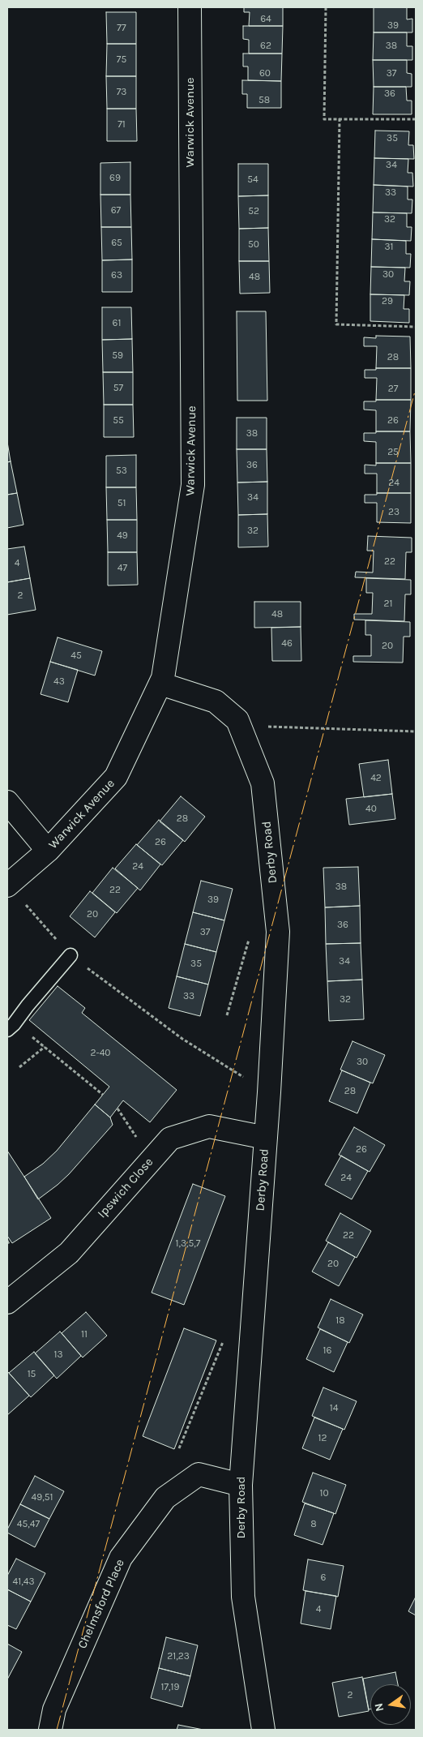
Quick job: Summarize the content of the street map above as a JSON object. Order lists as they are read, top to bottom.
{
  "streets": {
    "street": [
      "Warwick Avenue",
      "Derby Road",
      "Ipswich Close",
      "Chelmsford Place"
    ]
  },
  "crossings": [
    ["Warwick Avenue", "Derby Road"],
    ["Derby Road", "Ipswich Close"],
    ["Derby Road", "Chelmsford Place"]
  ],
  "house_numbers": [
    "64",
    "39",
    "77",
    "62",
    "38",
    "75",
    "60",
    "37",
    "73",
    "36",
    "58",
    "71",
    "35",
    "34",
    "69",
    "54",
    "33",
    "67",
    "52",
    "32",
    "65",
    "50",
    "31",
    "30",
    "63",
    "48",
    "29",
    "61",
    "59",
    "28",
    "57",
    "27",
    "55",
    "26",
    "38",
    "25",
    "36",
    "53",
    "24",
    "34",
    "51",
    "23",
    "32",
    "49",
    "22",
    "4",
    "47",
    "2",
    "21",
    "48",
    "46",
    "20",
    "45",
    "43",
    "42",
    "40",
    "28",
    "26",
    "24",
    "38",
    "22",
    "39",
    "20",
    "36",
    "37",
    "34",
    "35",
    "33",
    "32",
    "2-40",
    "30",
    "28",
    "26",
    "24",
    "22",
    "1,3,5,7",
    "20",
    "18",
    "11",
    "16",
    "13",
    "15",
    "14",
    "12",
    "10",
    "49,51",
    "45,47",
    "8",
    "6",
    "41,43",
    "4",
    "21,23",
    "17,19",
    "2"
  ],
  "north": "left"
}
